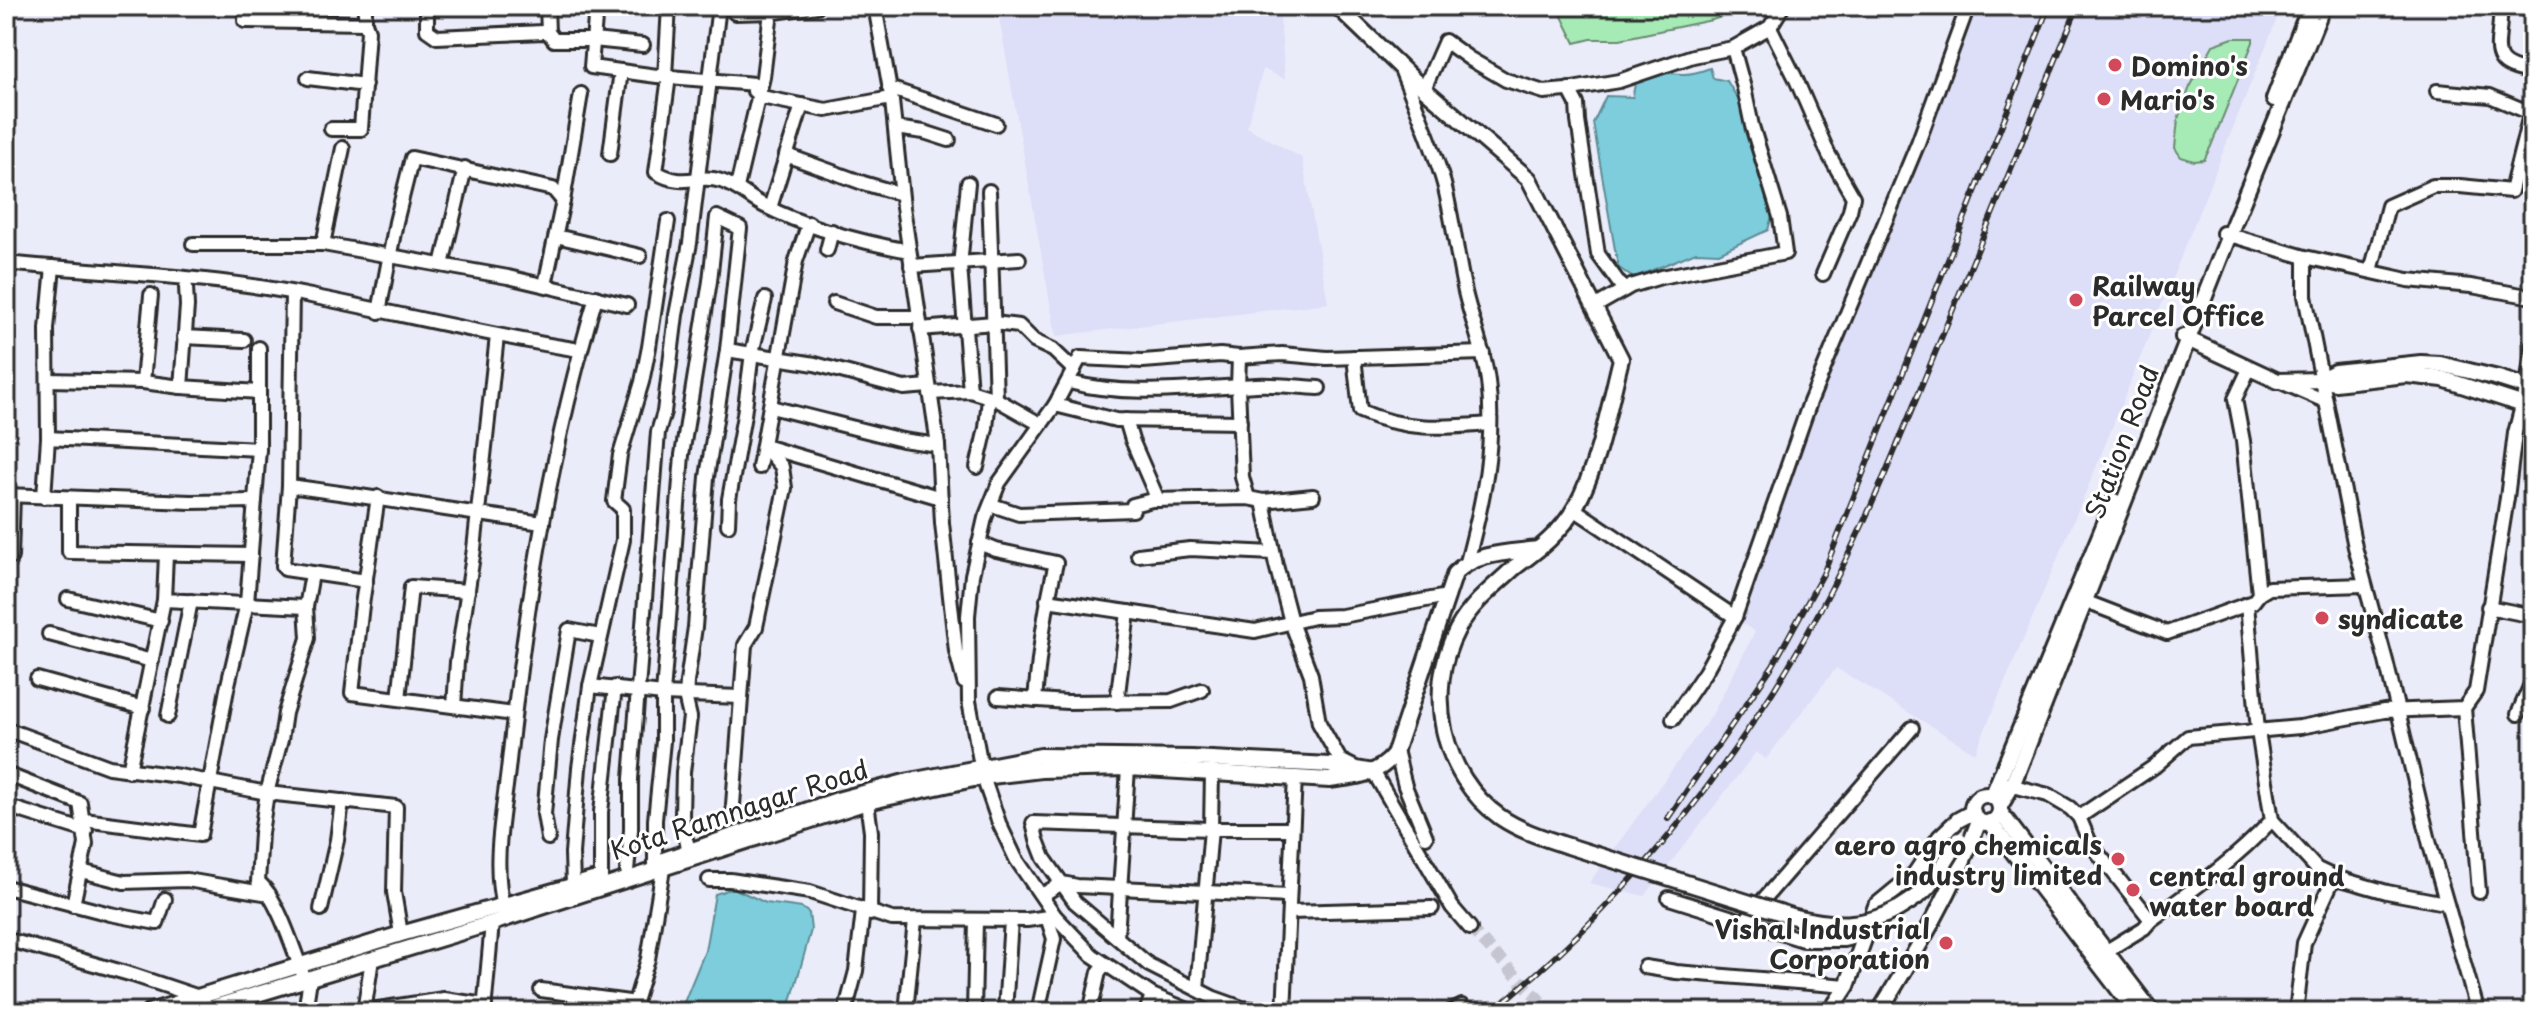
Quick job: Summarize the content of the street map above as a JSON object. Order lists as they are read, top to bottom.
{
  "streets": {
    "street": ["Kota Ramnagar Road"]
  },
  "places": [
    "Domino's",
    "Mario's",
    "Railway Parcel Office",
    "syndicate",
    "aero agro chemicals industry limited",
    "central ground water board",
    "Vishal Industrial Corporation"
  ]
}
